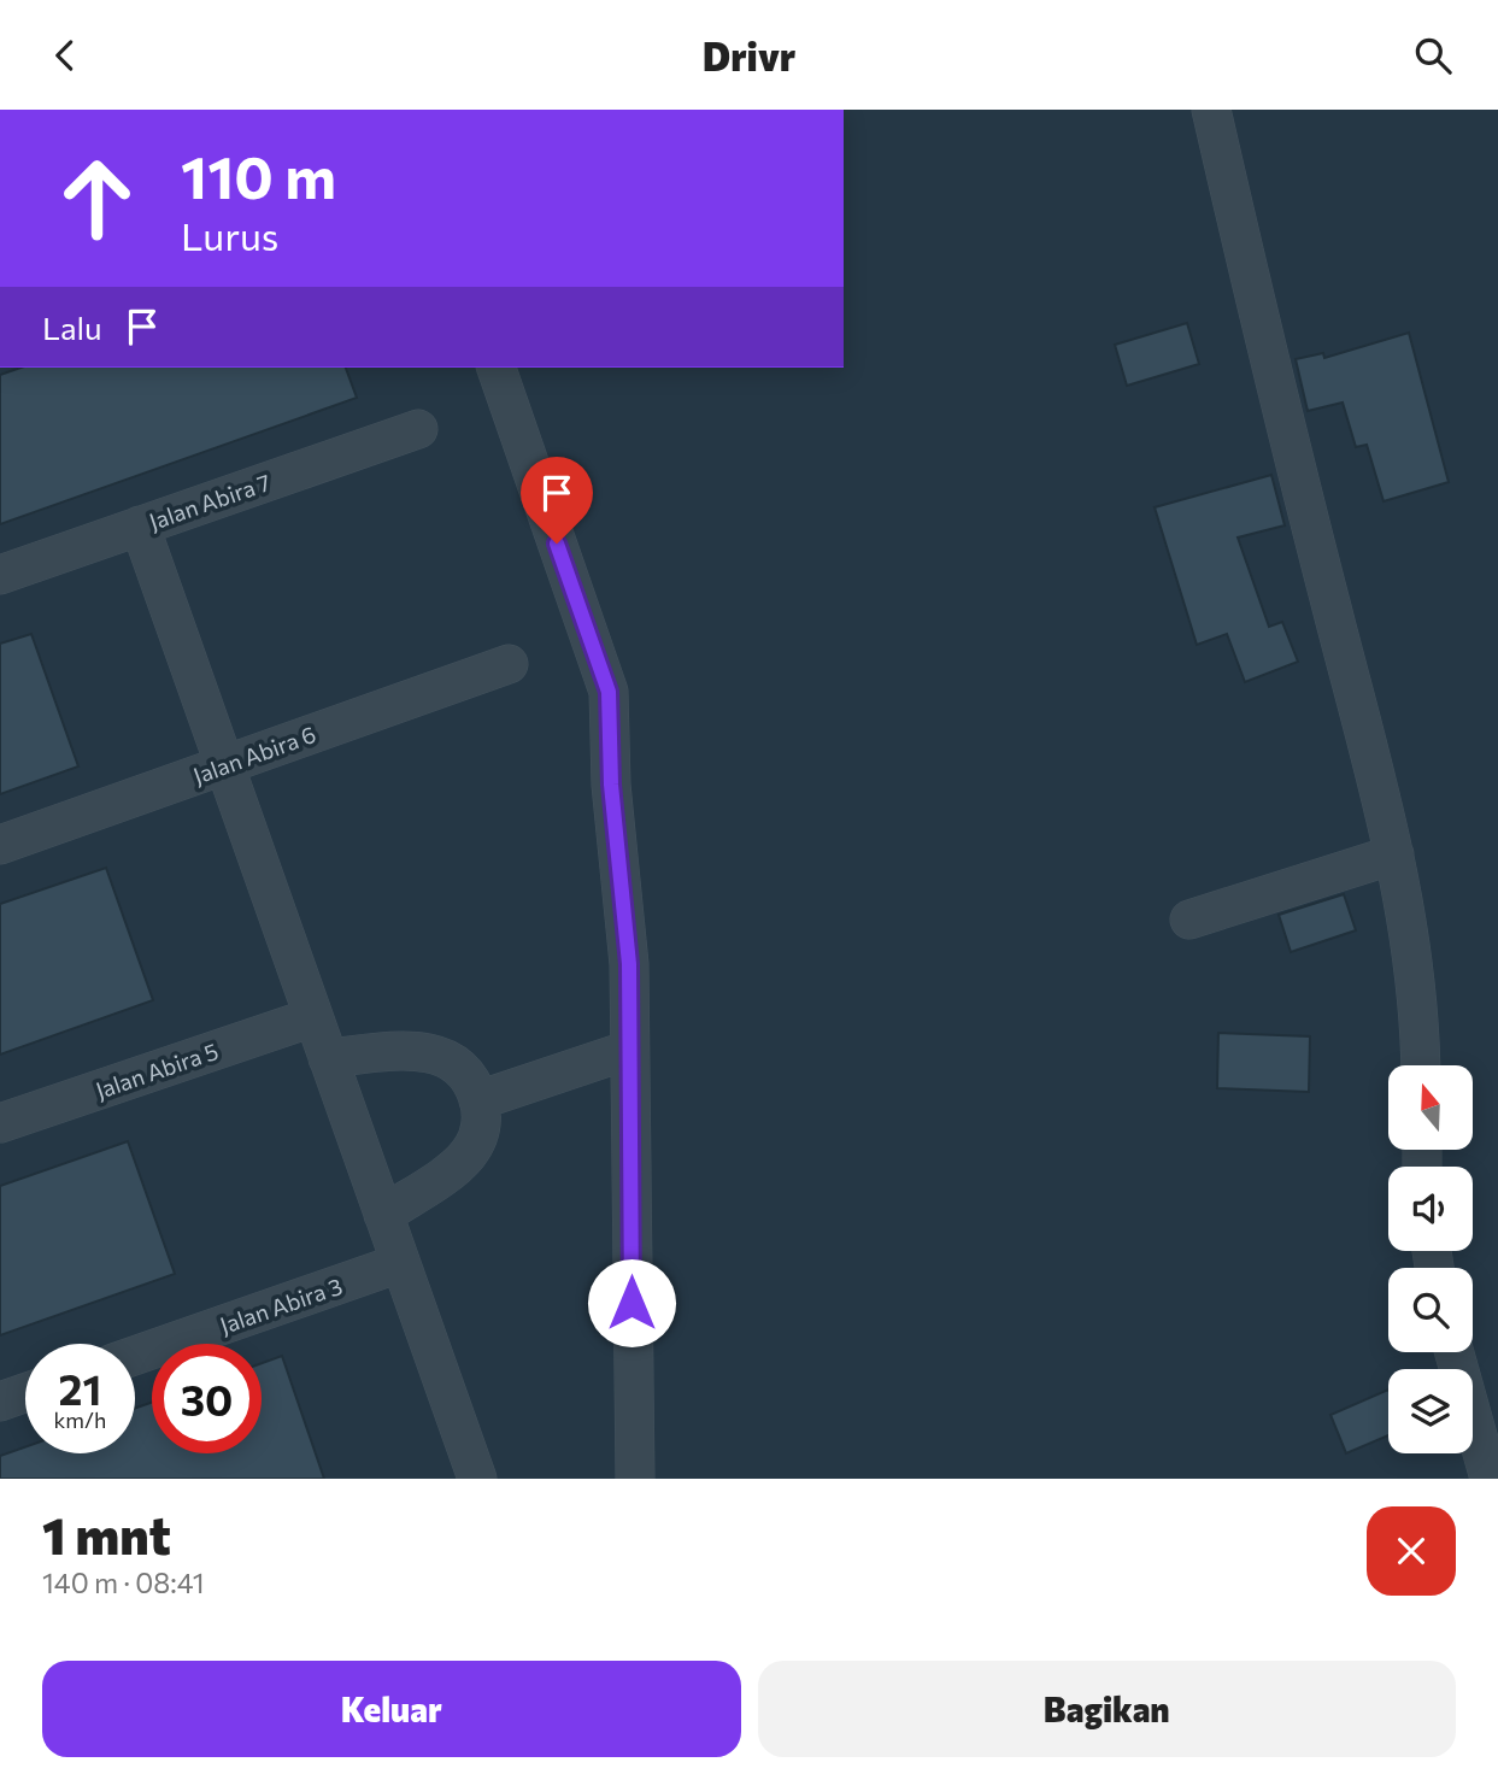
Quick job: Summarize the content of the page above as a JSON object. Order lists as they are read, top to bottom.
{
  "streets": {
    "street": [
      "Jalan Abira 7",
      "Jalan Abira 6",
      "Jalan Abira 5",
      "Jalan Abira 3"
    ]
  },
  "north": "top",
  "page": {
    "header": "Drivr",
    "turn": ["110 m", "Lurus"],
    "then": "Lalu",
    "speed": "21 km/h",
    "limit": "30",
    "heading": ["1 mnt", "140 m · 08:41"],
    "buttons": ["Keluar", "Bagikan"]
  }
}
